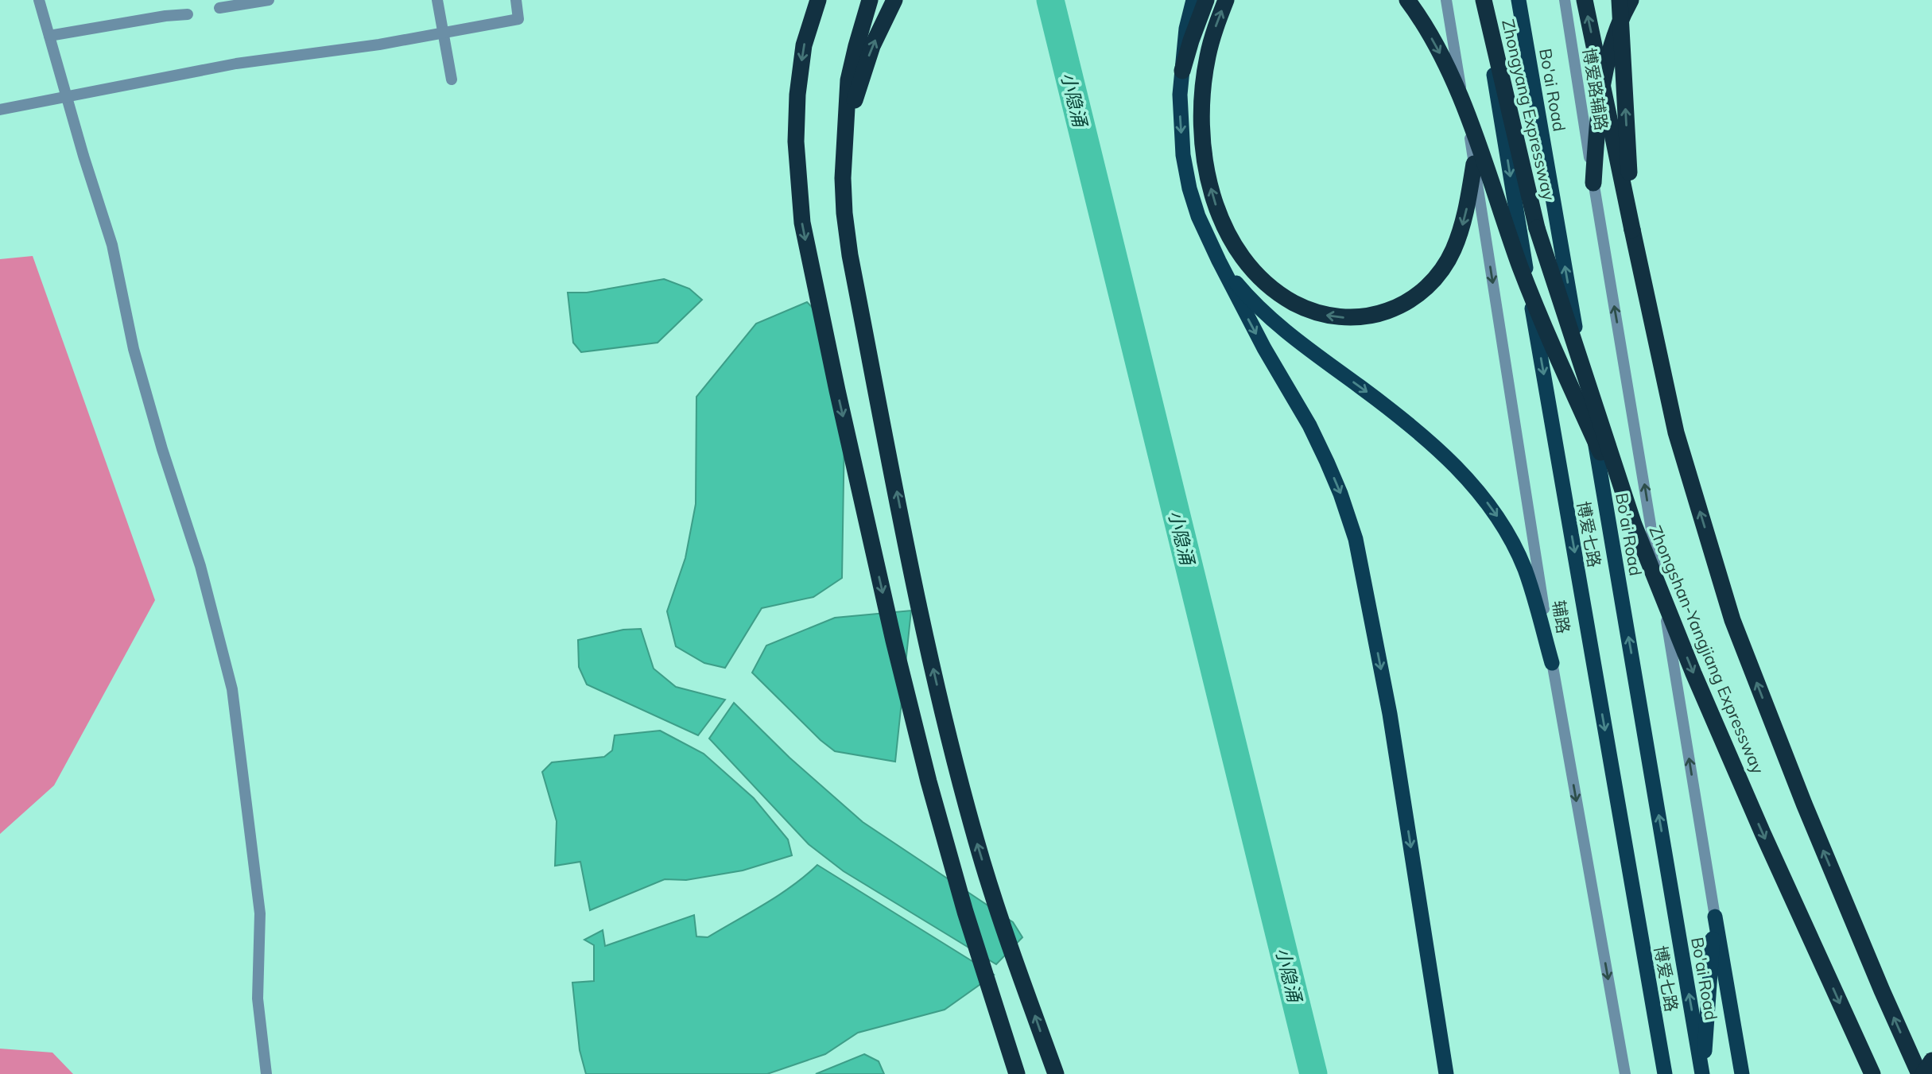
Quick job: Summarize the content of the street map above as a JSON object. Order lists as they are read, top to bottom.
{
  "streets": {
    "highway": ["Bo'ai Road", "博爱七路", "Zhongshan-Yangjiang Expressway"],
    "street": ["博爱路辅路", "辅路"]
  },
  "crossings": [
    ["博爱七路", "Zhongshan-Yangjiang Expressway"]
  ],
  "one_way": ["博爱路辅路", "辅路"],
  "water": ["小隐涌"]
}
